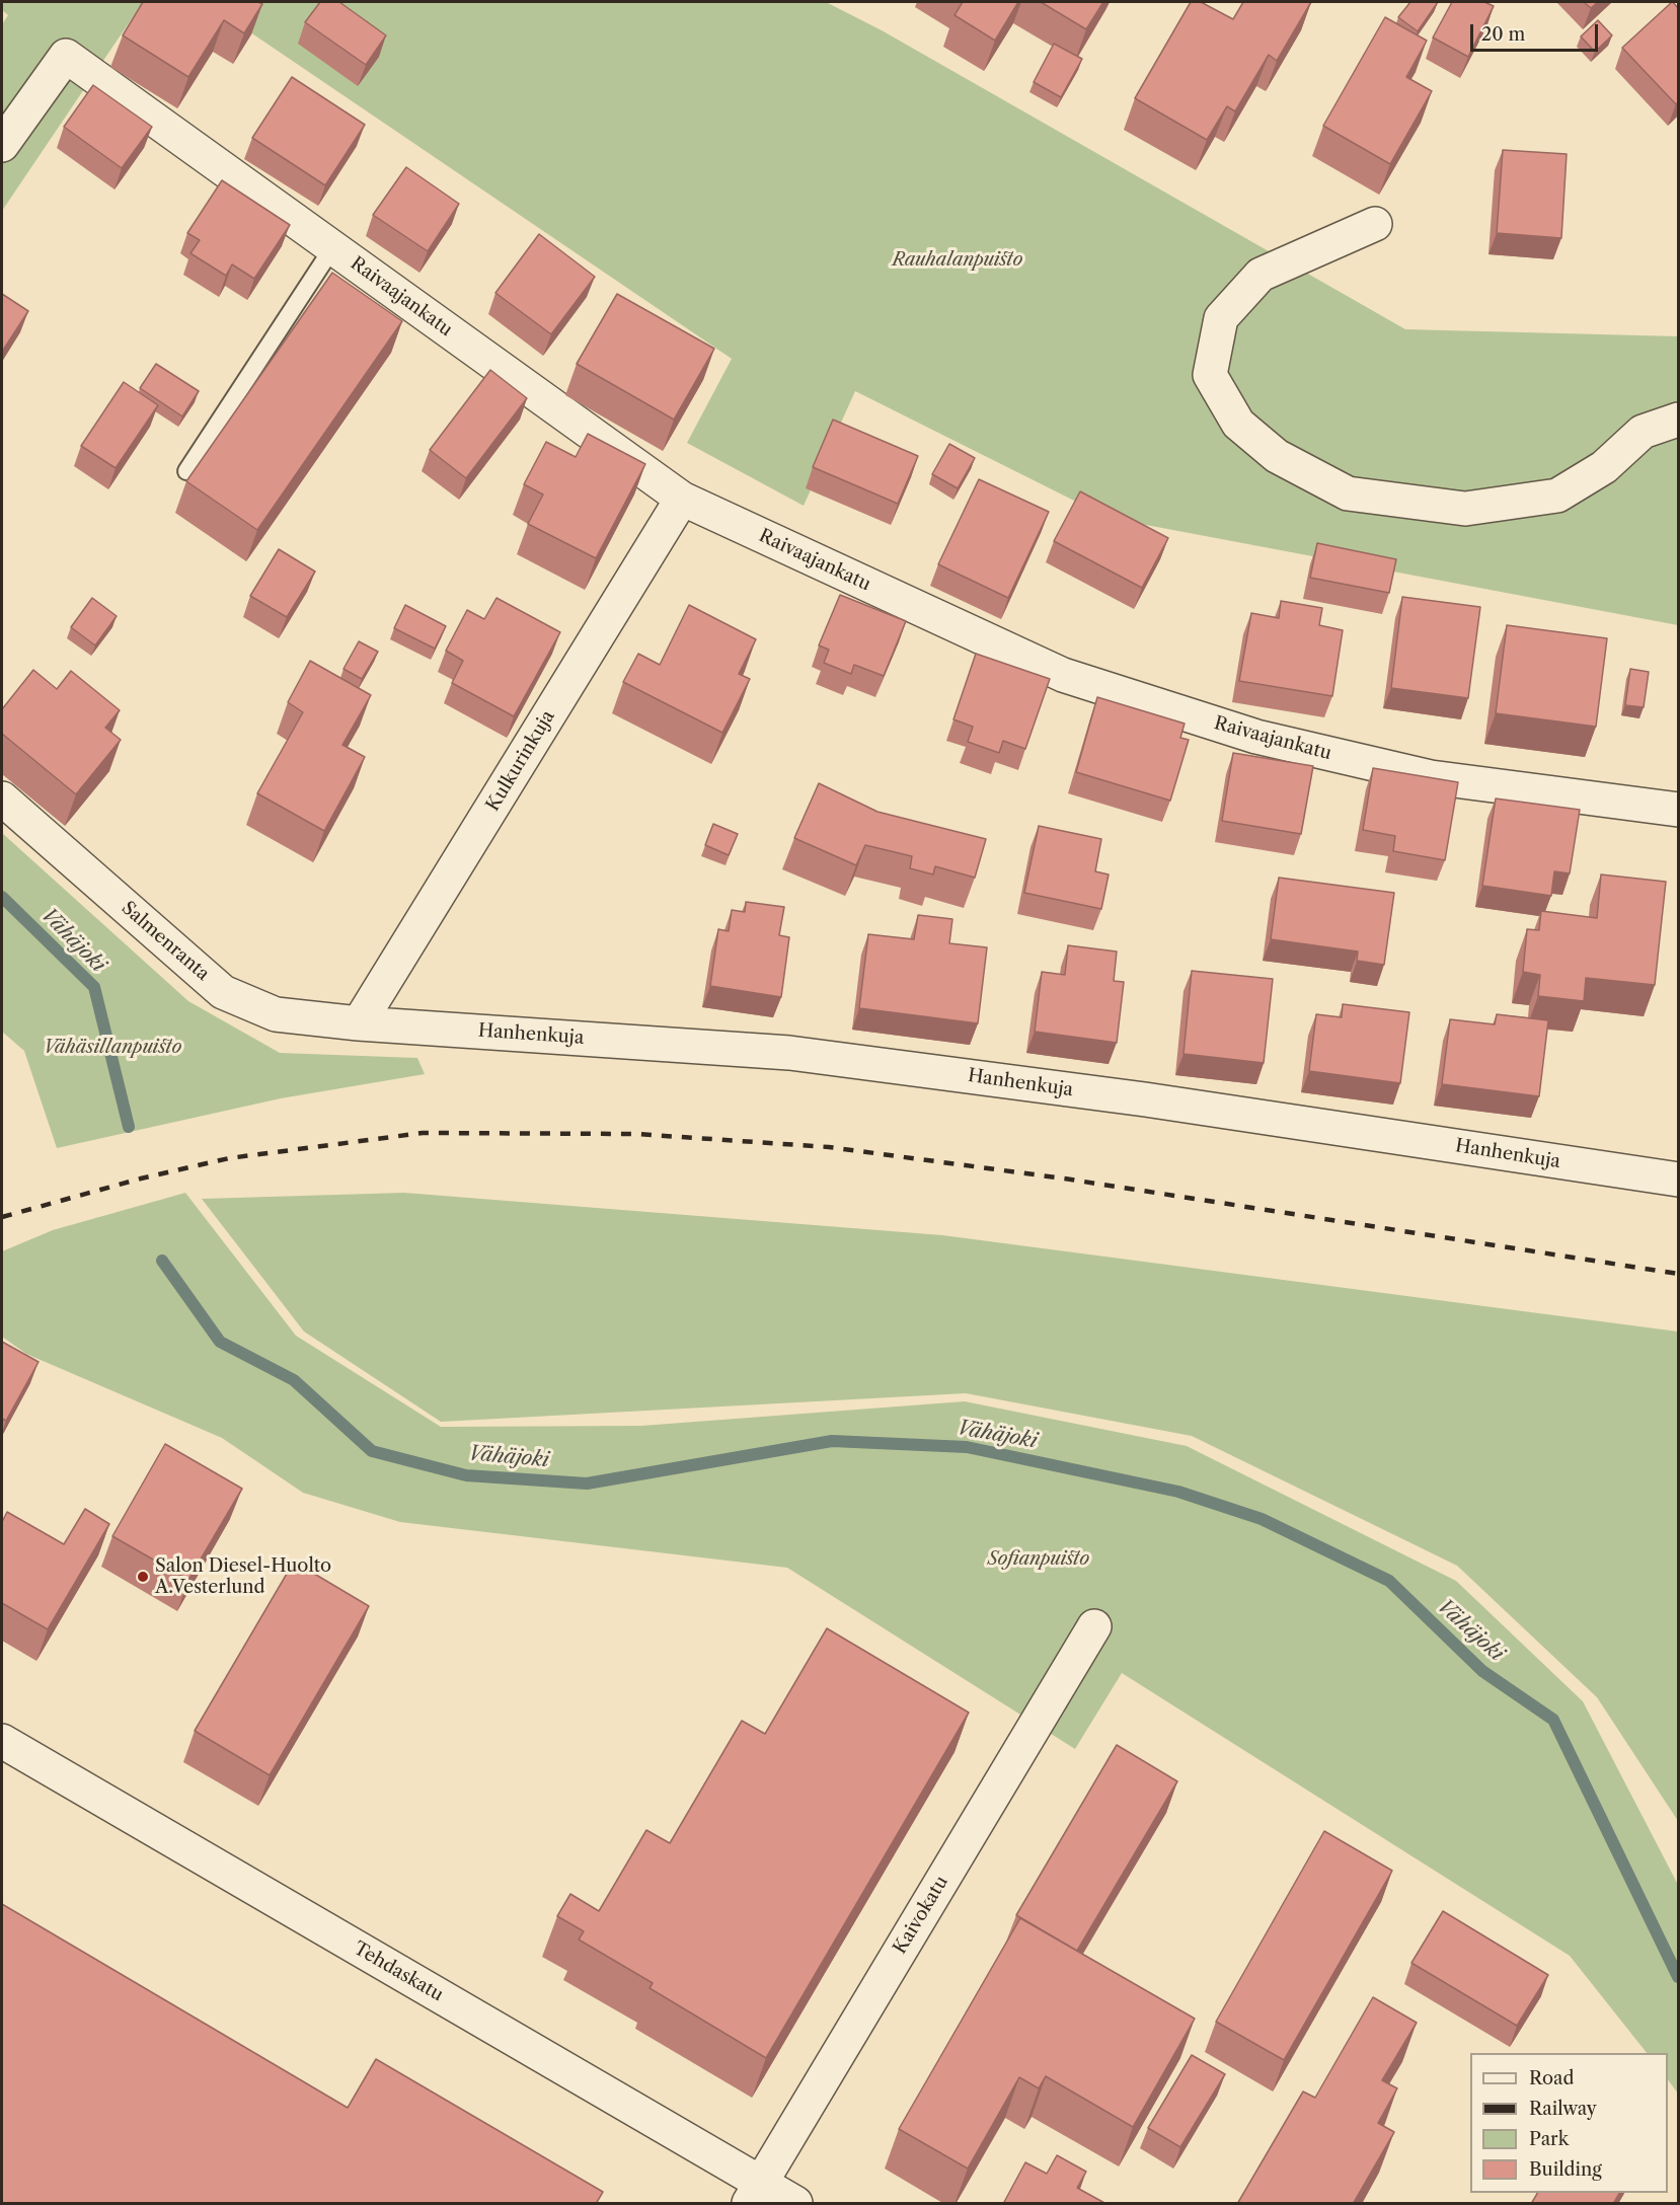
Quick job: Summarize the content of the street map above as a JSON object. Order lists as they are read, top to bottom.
{
  "streets": {
    "street": [
      "Raivaajankatu",
      "Kulkurinkuja",
      "Salmenranta",
      "Hanhenkuja",
      "Kaivokatu",
      "Tehdaskatu"
    ]
  },
  "crossings": [
    ["Raivaajankatu", "Kulkurinkuja"],
    ["Kulkurinkuja", "Salmenranta"],
    ["Kulkurinkuja", "Hanhenkuja"],
    ["Salmenranta", "Hanhenkuja"],
    ["Kaivokatu", "Tehdaskatu"]
  ],
  "water": ["Vähäjoki"],
  "parks": ["Rauhalanpuisto", "Vähäsillanpuisto", "Sofianpuisto"],
  "places": ["Salon Diesel-Huolto A.Vesterlund"],
  "legend": [
    "Road",
    "Railway",
    "Park",
    "Building"
  ],
  "scale_bar": "20 m"
}
